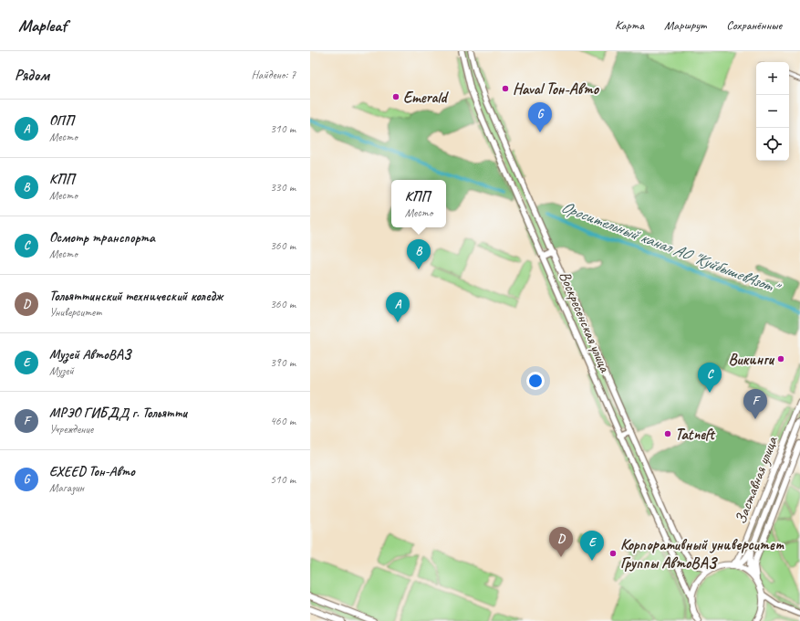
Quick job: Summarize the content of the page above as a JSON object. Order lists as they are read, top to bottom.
{
  "streets": {
    "main road": ["Воскресенская улица", "Заставная улица"]
  },
  "water": ["Оросительный канал АО \"КуйбышевАзот\""],
  "places": [
    "Haval Тон-Авто",
    "Emerald",
    "Викинги",
    "Tatneft",
    "Корпоративный университет Группы АвтоВАЗ"
  ],
  "page": {
    "header": "Mapleaf",
    "nav": ["Карта", "Маршрут", "Сохранённые"],
    "heading": ["Рядом", "Найдено: 7"],
    "map_buttons": ["+", "−"],
    "list": [
      {
        "mark": "A",
        "name": "ОПП",
        "note": "Место",
        "value": "310 m"
      },
      {
        "mark": "B",
        "name": "КПП",
        "note": "Место",
        "value": "330 m"
      },
      {
        "mark": "C",
        "name": "Осмотр транспорта",
        "note": "Место",
        "value": "360 m"
      },
      {
        "mark": "D",
        "name": "Тольяттинский технический коледж",
        "note": "Университет",
        "value": "360 m"
      },
      {
        "mark": "E",
        "name": "Музей АвтоВАЗ",
        "note": "Музей",
        "value": "390 m"
      },
      {
        "mark": "F",
        "name": "МРЭО ГИБДД г. Тольятти",
        "note": "Учреждение",
        "value": "460 m"
      },
      {
        "mark": "G",
        "name": "EXEED Тон-Авто",
        "note": "Магазин",
        "value": "510 m"
      }
    ],
    "pins": [
      "G",
      "B",
      "A",
      "C",
      "F",
      "D",
      "E"
    ],
    "popup": ["КПП", "Место"]
  }
}
